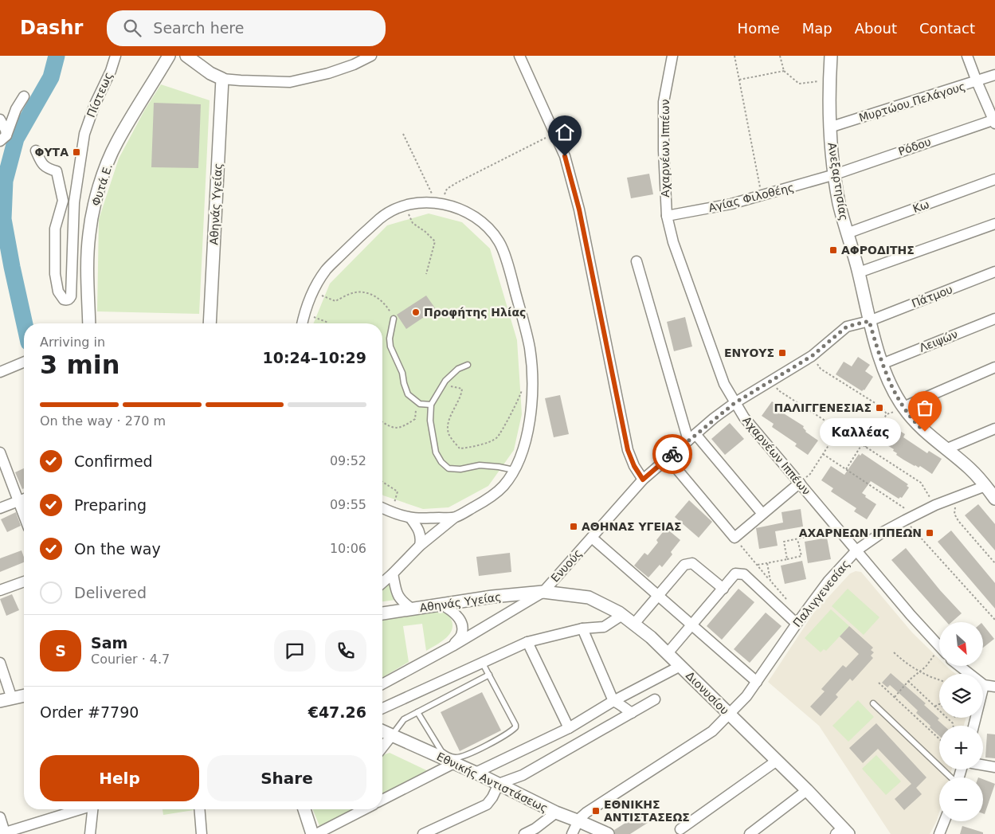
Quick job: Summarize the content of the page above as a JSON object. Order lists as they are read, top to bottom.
{
  "streets": {
    "street": [
      "Πίστεως",
      "Μυρτώου Πελάγους",
      "Ρόδου",
      "Αχαρνέων Ιππέων",
      "Ανεξαρτησίας",
      "Φυτά Ε.",
      "Αγίας Φιλοθέης",
      "Αθηνάς Υγείας",
      "Κω",
      "Πάτμου",
      "Λειψών",
      "Ενυούς",
      "Παλιγγενεσίας",
      "Διονυσίου",
      "Εθνικής Αντιστάσεως"
    ]
  },
  "crossings": [
    ["Μυρτώου Πελάγους", "Ανεξαρτησίας"],
    ["Ρόδου", "Ανεξαρτησίας"],
    ["Ρόδου", "Αγίας Φιλοθέης"],
    ["Αχαρνέων Ιππέων", "Αγίας Φιλοθέης"],
    ["Αχαρνέων Ιππέων", "Ενυούς"],
    ["Αχαρνέων Ιππέων", "Παλιγγενεσίας"],
    ["Ανεξαρτησίας", "Αγίας Φιλοθέης"],
    ["Ανεξαρτησίας", "Κω"],
    ["Ανεξαρτησίας", "Πάτμου"],
    ["Ανεξαρτησίας", "Λειψών"],
    ["Ανεξαρτησίας", "Ενυούς"],
    ["Ανεξαρτησίας", "Παλιγγενεσίας"],
    ["Αθηνάς Υγείας", "Ενυούς"],
    ["Αθηνάς Υγείας", "Διονυσίου"],
    ["Πάτμου", "Ενυούς"],
    ["Ενυούς", "Διονυσίου"],
    ["Παλιγγενεσίας", "Διονυσίου"],
    ["Παλιγγενεσίας", "Εθνικής Αντιστάσεως"]
  ],
  "places": {
    "transit": [
      "ΦΥΤΑ",
      "ΑΦΡΟΔΙΤΗΣ",
      "ΕΝΥΟΥΣ",
      "ΠΑΛΙΓΓΕΝΕΣΙΑΣ",
      "ΑΘΗΝΑΣ ΥΓΕΙΑΣ",
      "ΑΧΑΡΝΕΩΝ ΙΠΠΕΩΝ",
      "ΕΘΝΙΚΗΣ ΑΝΤΙΣΤΑΣΕΩΣ"
    ],
    "other": ["Προφήτης Ηλίας", "Καλλέας"]
  },
  "north": "bottom right",
  "page": {
    "header": "Dashr",
    "search": "Search here",
    "nav": [
      "Home",
      "Map",
      "About",
      "Contact"
    ],
    "heading": ["3 min", "Arriving in", "10:24–10:29"],
    "panel": [
      "Sam",
      "Courier · 4.7",
      "Order #7790",
      "€47.26"
    ],
    "bar": "On the way · 270 m",
    "bubble": "Καλλέας",
    "list": [
      ["Confirmed", "09:52"],
      ["Preparing", "09:55"],
      ["On the way", "10:06"],
      "Delivered"
    ],
    "map_buttons": ["+", "−"],
    "round": "S",
    "buttons": ["Help", "Share"]
  }
}
